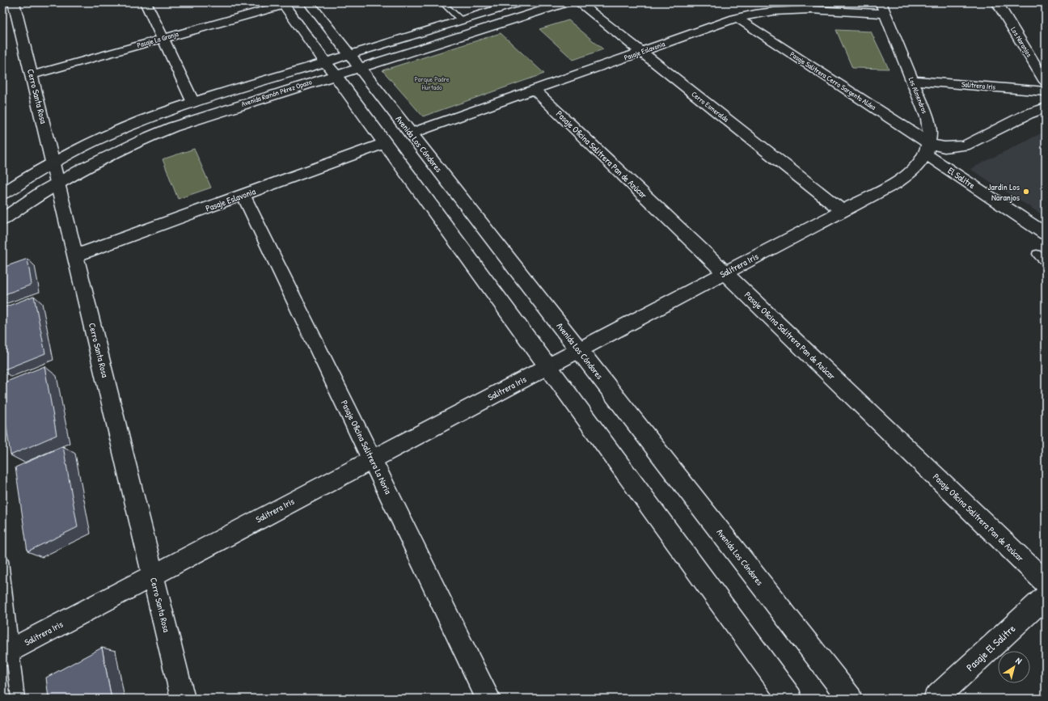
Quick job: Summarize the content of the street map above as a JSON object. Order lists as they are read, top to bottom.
{
  "streets": {
    "street": [
      "Pasaje La Granja",
      "Los Naranjos",
      "Pasaje Eslavonia",
      "Pasaje Salitrera Cerro Sargento Aldea",
      "Salitrera Iris",
      "Avenida Ramón Pérez Opazo",
      "Los Almendros",
      "Cerro Santa Rosa",
      "Cerro Esmeralda",
      "Avenida Los Cóndores",
      "Pasaje Oficina Salitrera Pan de Azúcar",
      "El Salitre",
      "Pasaje Oficina Salitrera La Noria",
      "Pasaje El Salitre"
    ]
  },
  "crossings": [
    ["Pasaje La Granja", "Cerro Santa Rosa"],
    ["Pasaje Eslavonia", "Pasaje Salitrera Cerro Sargento Aldea"],
    ["Pasaje Eslavonia", "Los Almendros"],
    ["Pasaje Eslavonia", "Cerro Santa Rosa"],
    ["Pasaje Eslavonia", "Cerro Esmeralda"],
    ["Pasaje Eslavonia", "Avenida Los Cóndores"],
    ["Pasaje Eslavonia", "Pasaje Oficina Salitrera Pan de Azúcar"],
    ["Pasaje Eslavonia", "Pasaje Oficina Salitrera La Noria"],
    ["Pasaje Salitrera Cerro Sargento Aldea", "Salitrera Iris"],
    ["Pasaje Salitrera Cerro Sargento Aldea", "Los Almendros"],
    ["Pasaje Salitrera Cerro Sargento Aldea", "El Salitre"],
    ["Salitrera Iris", "Los Almendros"],
    ["Salitrera Iris", "Cerro Santa Rosa"],
    ["Salitrera Iris", "Cerro Esmeralda"],
    ["Salitrera Iris", "Avenida Los Cóndores"],
    ["Salitrera Iris", "Pasaje Oficina Salitrera Pan de Azúcar"],
    ["Salitrera Iris", "El Salitre"],
    ["Salitrera Iris", "Pasaje Oficina Salitrera La Noria"],
    ["Avenida Ramón Pérez Opazo", "Cerro Santa Rosa"],
    ["Avenida Ramón Pérez Opazo", "Avenida Los Cóndores"],
    ["Los Almendros", "El Salitre"]
  ],
  "parks": ["Parque Padre Hurtado"],
  "places": ["Jardín Los Naranjos"],
  "north": "top right"
}
